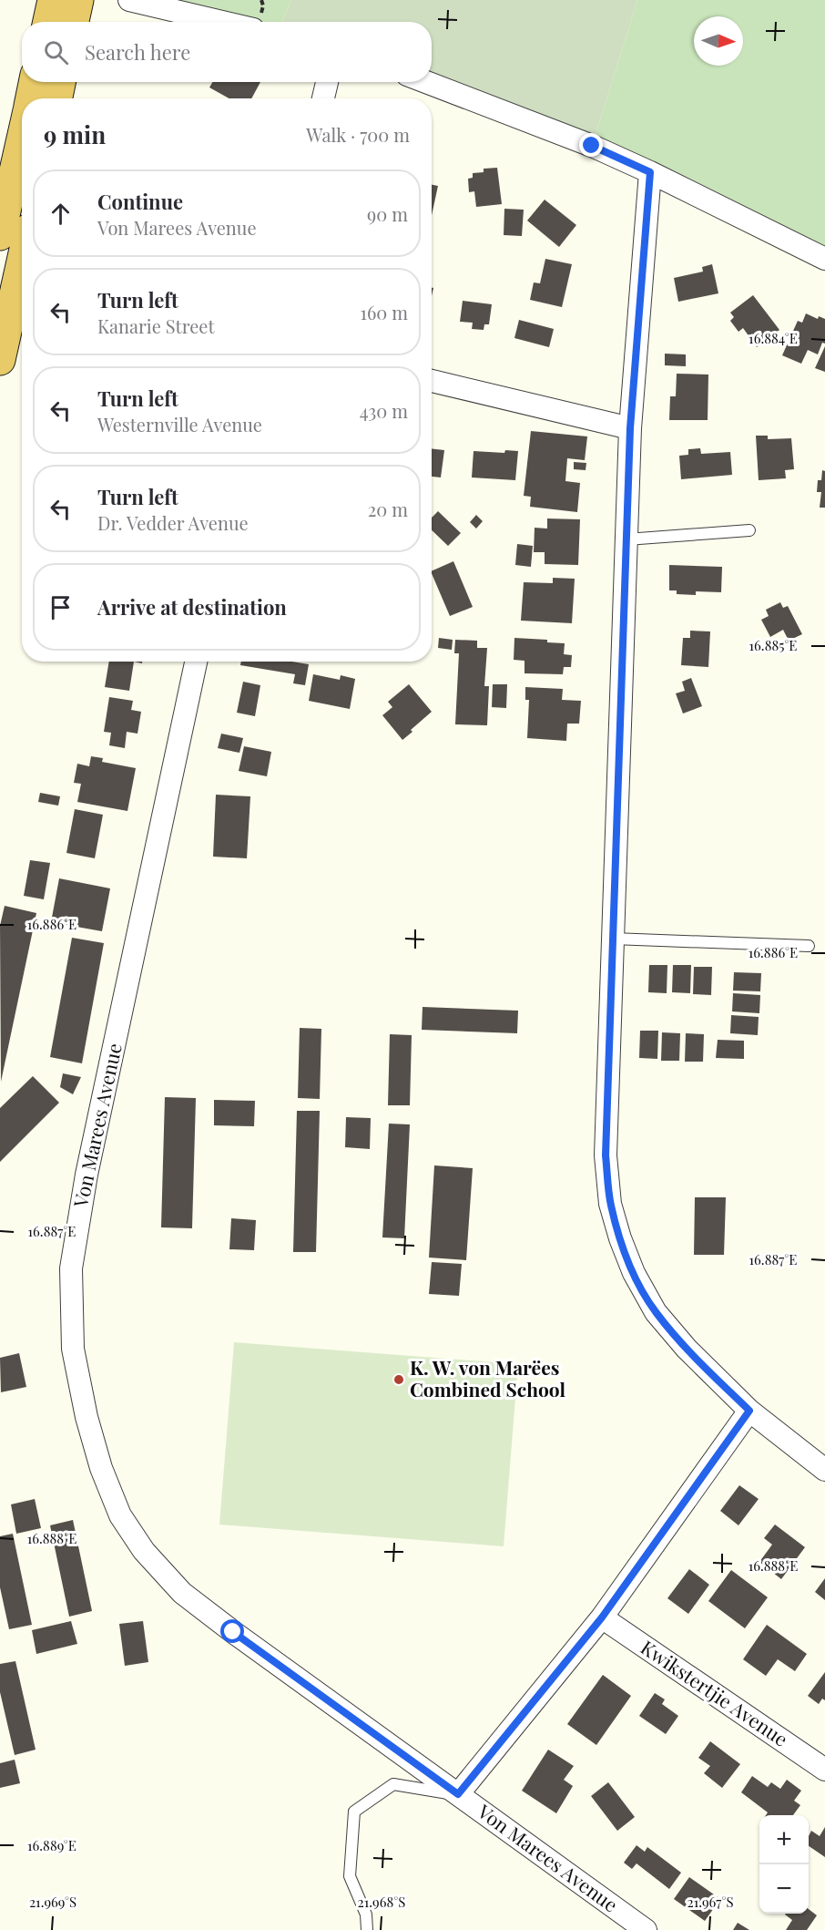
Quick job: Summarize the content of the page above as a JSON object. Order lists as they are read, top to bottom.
{
  "streets": {
    "street": ["Von Marees Avenue", "Kwikstertjie Avenue"]
  },
  "places": ["K. W. von Marëes Combined School"],
  "north": "right",
  "page": {
    "search": "Search here",
    "heading": ["9 min", "Walk · 700 m"],
    "list": [
      ["Continue", "Von Marees Avenue", "90 m"],
      ["Turn left", "Kanarie Street", "160 m"],
      ["Turn left", "Westernville Avenue", "430 m"],
      ["Turn left", "Dr. Vedder Avenue", "20 m"],
      "Arrive at destination"
    ],
    "map_buttons": ["+", "−"]
  },
  "coordinates": [
    "16.884°E",
    "16.885°E",
    "16.886°E",
    "16.887°E",
    "16.888°E",
    "16.889°E",
    "21.969°S",
    "21.968°S",
    "21.967°S"
  ]
}
